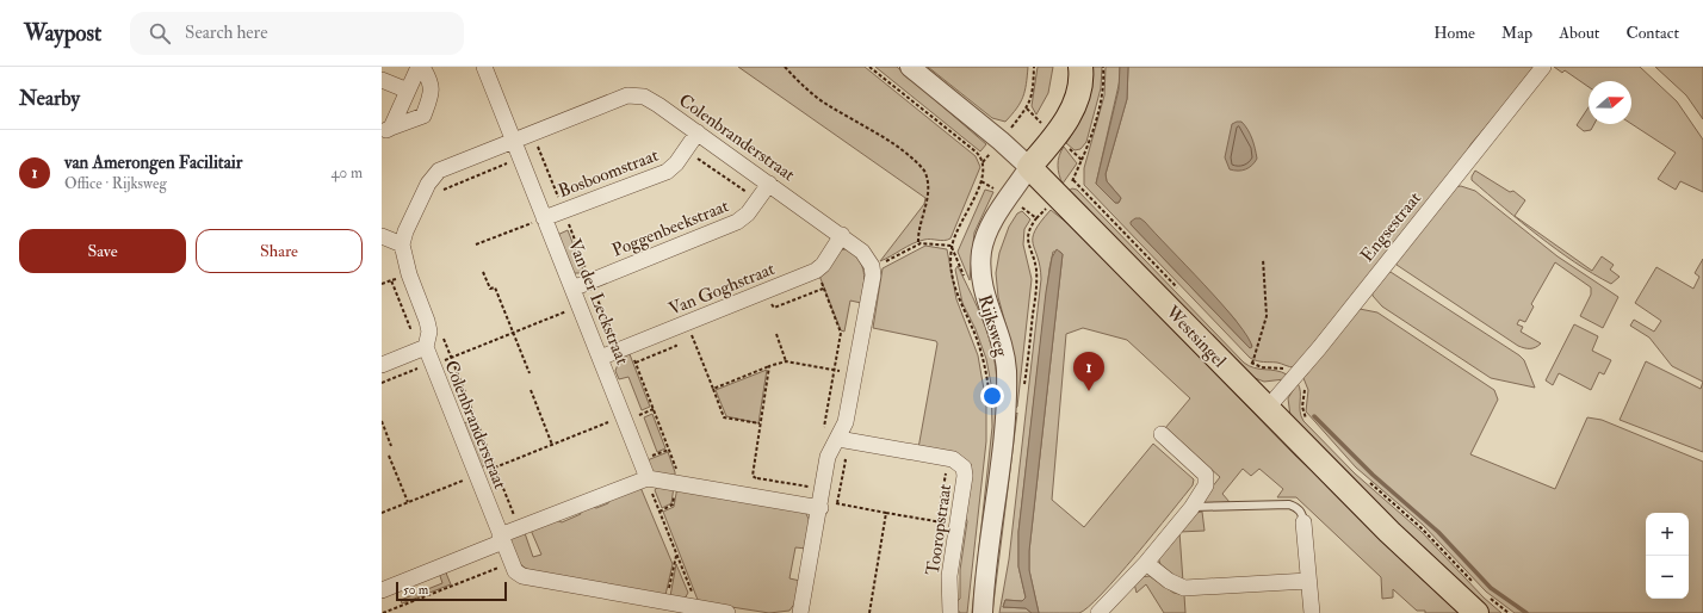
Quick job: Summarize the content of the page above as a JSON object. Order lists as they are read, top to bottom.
{
  "streets": {
    "main road": ["Rijksweg", "Westsingel"],
    "street": [
      "Colenbranderstraat",
      "Bosboomstraat",
      "Engsestraat",
      "Poggenbeekstraat",
      "Van Goghstraat",
      "Van der Leckstraat",
      "Tooropstraat"
    ]
  },
  "crossings": [
    ["Colenbranderstraat", "Bosboomstraat"],
    ["Colenbranderstraat", "Poggenbeekstraat"],
    ["Colenbranderstraat", "Van Goghstraat"],
    ["Colenbranderstraat", "Van der Leckstraat"],
    ["Bosboomstraat", "Van der Leckstraat"],
    ["Engsestraat", "Westsingel"],
    ["Poggenbeekstraat", "Van der Leckstraat"],
    ["Van Goghstraat", "Van der Leckstraat"],
    ["Rijksweg", "Westsingel"]
  ],
  "scale_bar": "50 m",
  "north": "right",
  "page": {
    "header": "Waypost",
    "search": "Search here",
    "nav": [
      "Home",
      "Map",
      "About",
      "Contact"
    ],
    "heading": "Nearby",
    "list": [
      {
        "mark": "1",
        "name": "van Amerongen Facilitair",
        "note": "Office · Rijksweg",
        "value": "40 m"
      }
    ],
    "buttons": ["Save", "Share"],
    "pins": "1",
    "map_buttons": ["+", "−"],
    "scale": "50 m"
  }
}
